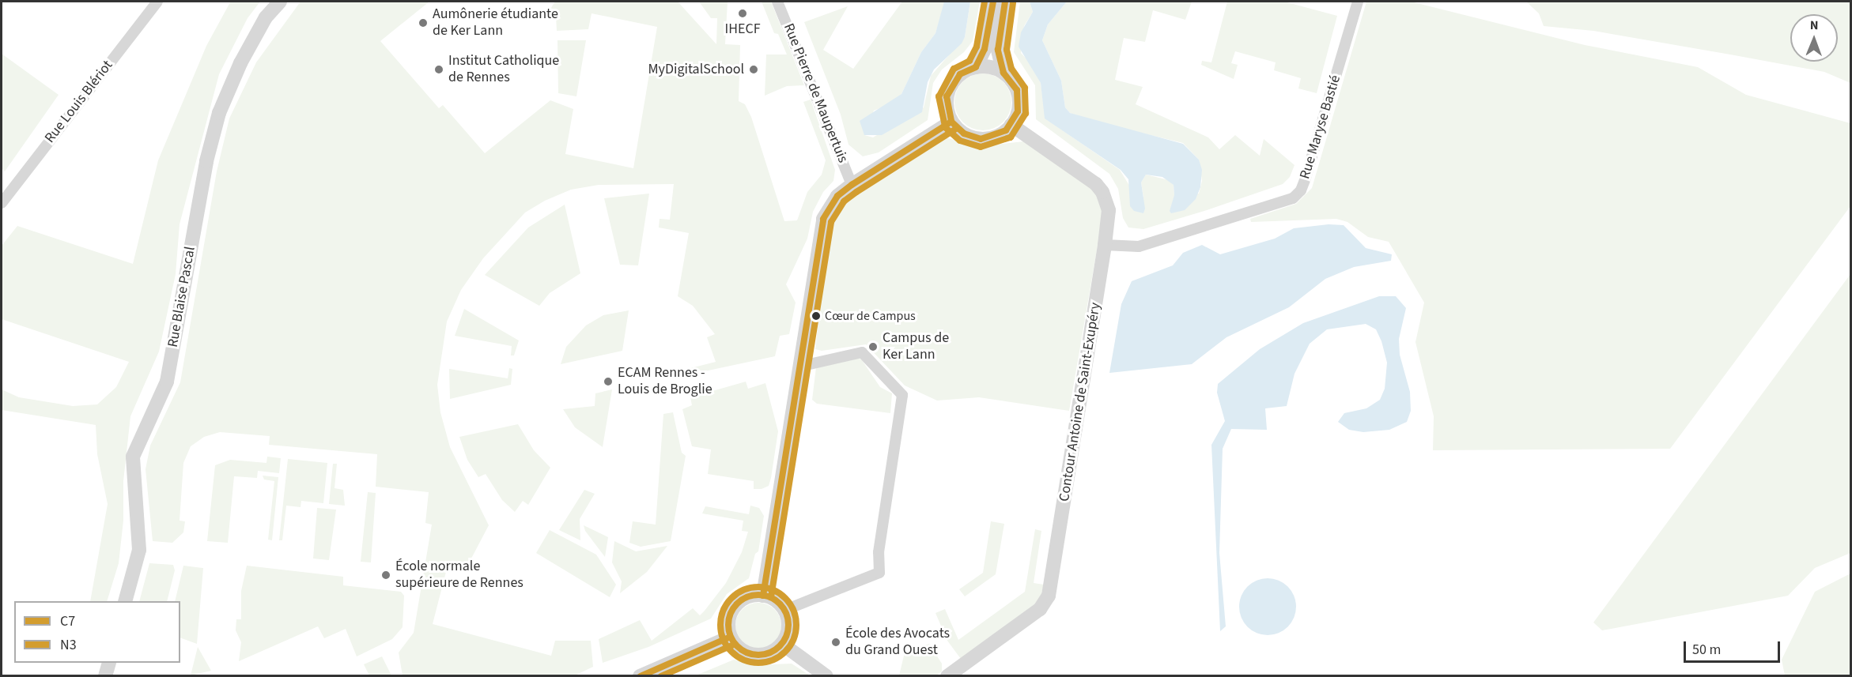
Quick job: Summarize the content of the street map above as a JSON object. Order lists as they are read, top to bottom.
{
  "streets": {
    "street": [
      "Rue Pierre de Maupertuis",
      "Rue Louis Blériot",
      "Rue Maryse Bastié",
      "Rue Blaise Pascal",
      "Contour Antoine de Saint-Exupéry"
    ]
  },
  "crossings": [
    ["Rue Maryse Bastié", "Contour Antoine de Saint-Exupéry"]
  ],
  "places": [
    "IHECF",
    "Aumônerie étudiante de Ker Lann",
    "Institut Catholique de Rennes",
    "MyDigitalSchool",
    "Cœur de Campus",
    "Campus de Ker Lann",
    "ECAM Rennes - Louis de Broglie",
    "École normale supérieure de Rennes",
    "École des Avocats du Grand Ouest"
  ],
  "lines": ["transit line C7", "transit line N3"],
  "legend": ["C7", "N3"],
  "scale_bar": "50 m",
  "north": "top"
}
